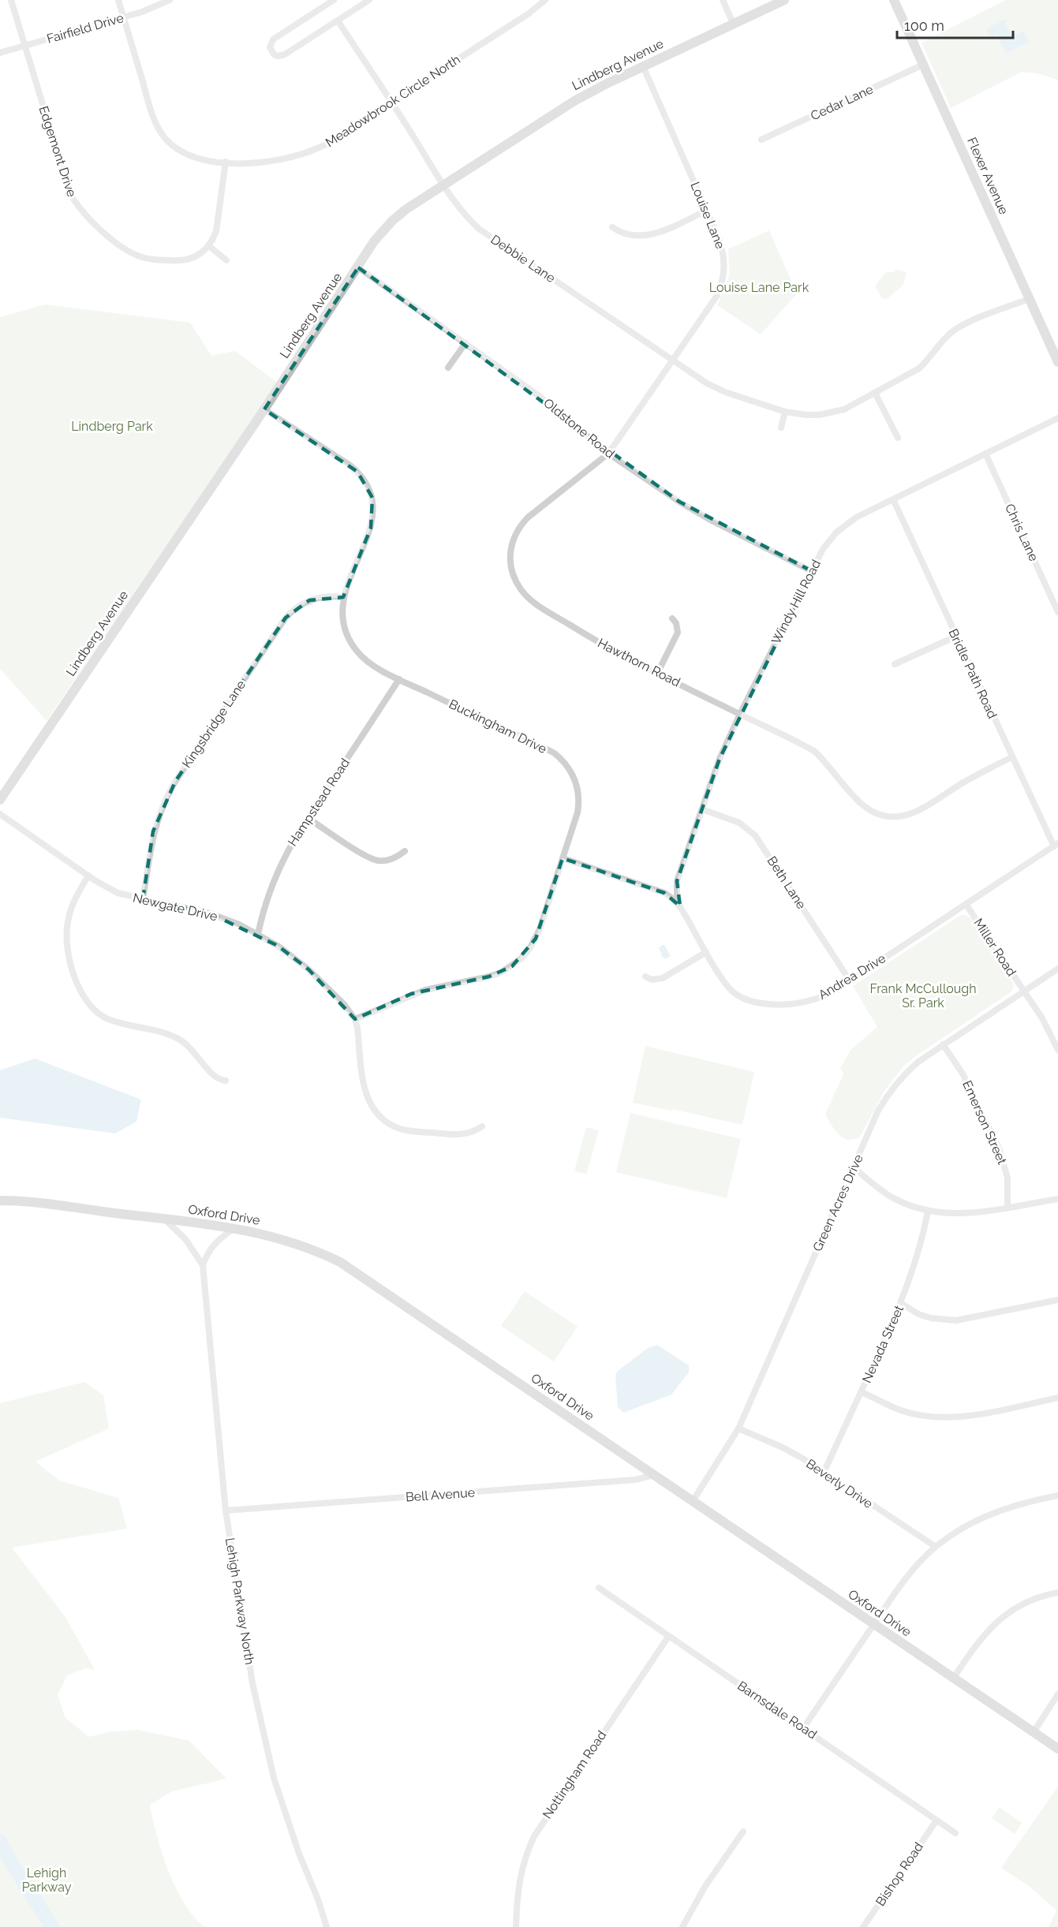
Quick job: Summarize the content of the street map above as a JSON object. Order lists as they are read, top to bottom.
{
  "streets": {
    "street": [
      "Fairfield Drive",
      "Lindberg Avenue",
      "Meadowbrook Circle North",
      "Cedar Lane",
      "Edgemont Drive",
      "Flexer Avenue",
      "Louise Lane",
      "Debbie Lane",
      "Oldstone Road",
      "Chris Lane",
      "Windy Hill Road",
      "Hawthorn Road",
      "Bridle Path Road",
      "Kingsbridge Lane",
      "Buckingham Drive",
      "Hampstead Road",
      "Beth Lane",
      "Newgate Drive",
      "Miller Road",
      "Andrea Drive",
      "Emerson Street",
      "Green Acres Drive",
      "Oxford Drive",
      "Nevada Street",
      "Beverly Drive",
      "Bell Avenue",
      "Lehigh Parkway North",
      "Barnsdale Road",
      "Nottingham Road",
      "Bishop Road"
    ]
  },
  "crossings": [
    ["Fairfield Drive", "Meadowbrook Circle North"],
    ["Fairfield Drive", "Edgemont Drive"],
    ["Lindberg Avenue", "Louise Lane"],
    ["Lindberg Avenue", "Debbie Lane"],
    ["Lindberg Avenue", "Oldstone Road"],
    ["Lindberg Avenue", "Buckingham Drive"],
    ["Meadowbrook Circle North", "Debbie Lane"],
    ["Cedar Lane", "Flexer Avenue"],
    ["Flexer Avenue", "Debbie Lane"],
    ["Louise Lane", "Debbie Lane"],
    ["Louise Lane", "Hawthorn Road"],
    ["Debbie Lane", "Hawthorn Road"],
    ["Oldstone Road", "Windy Hill Road"],
    ["Oldstone Road", "Hawthorn Road"],
    ["Chris Lane", "Windy Hill Road"],
    ["Windy Hill Road", "Hawthorn Road"],
    ["Windy Hill Road", "Bridle Path Road"],
    ["Windy Hill Road", "Beth Lane"],
    ["Windy Hill Road", "Andrea Drive"],
    ["Hawthorn Road", "Bridle Path Road"],
    ["Bridle Path Road", "Andrea Drive"],
    ["Kingsbridge Lane", "Buckingham Drive"],
    ["Kingsbridge Lane", "Newgate Drive"],
    ["Buckingham Drive", "Hampstead Road"],
    ["Buckingham Drive", "Newgate Drive"],
    ["Buckingham Drive", "Andrea Drive"],
    ["Hampstead Road", "Newgate Drive"],
    ["Beth Lane", "Andrea Drive"],
    ["Miller Road", "Andrea Drive"],
    ["Miller Road", "Green Acres Drive"],
    ["Emerson Street", "Green Acres Drive"],
    ["Green Acres Drive", "Oxford Drive"],
    ["Green Acres Drive", "Beverly Drive"],
    ["Oxford Drive", "Bell Avenue"],
    ["Oxford Drive", "Lehigh Parkway North"],
    ["Nevada Street", "Beverly Drive"],
    ["Bell Avenue", "Lehigh Parkway North"],
    ["Barnsdale Road", "Nottingham Road"],
    ["Barnsdale Road", "Bishop Road"]
  ],
  "parks": [
    "Louise Lane Park",
    "Lindberg Park",
    "Frank McCullough Sr. Park",
    "Lehigh Parkway"
  ],
  "scale_bar": "100 m"
}
